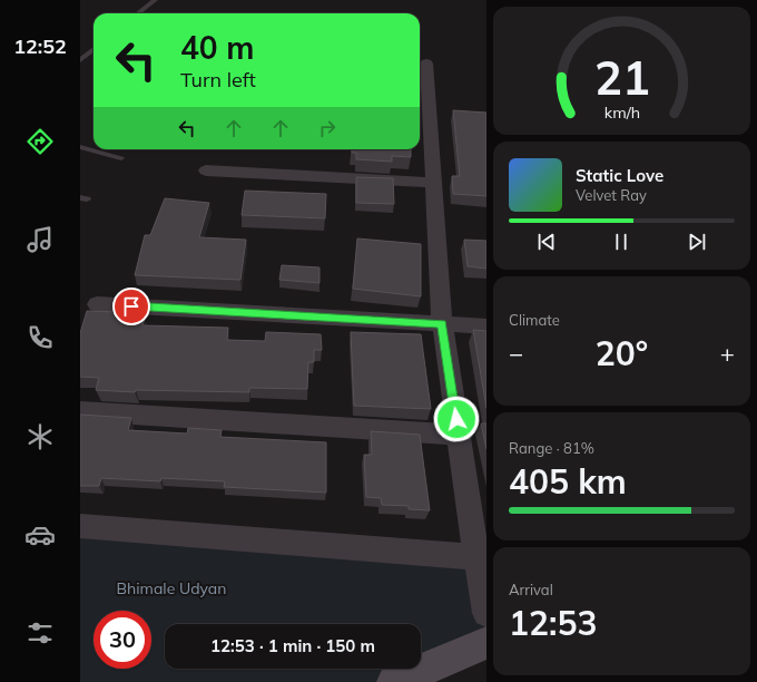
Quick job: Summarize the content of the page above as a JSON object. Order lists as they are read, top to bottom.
{
  "parks": ["Bhimale Udyan"],
  "page": {
    "tabs": "12:52",
    "turn": ["40 m", "Turn left"],
    "song": ["Static Love", "Velvet Ray"],
    "tile": [
      "Climate",
      ["Range · 81%", "405 km"],
      ["Arrival", "12:53"]
    ],
    "heat": ["−", "20°", "+"],
    "limit": "30",
    "trip": "12:53 · 1 min · 150 m",
    "gauge": ["21", "km/h"]
  }
}
